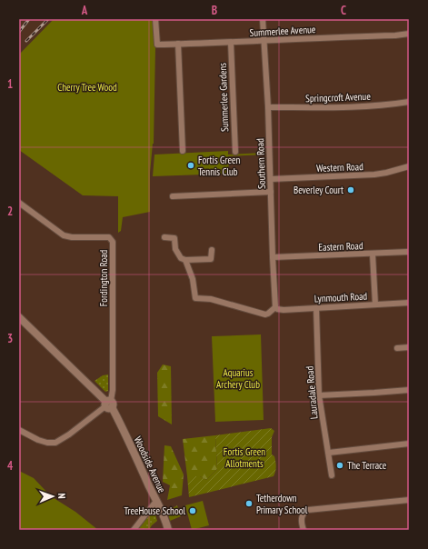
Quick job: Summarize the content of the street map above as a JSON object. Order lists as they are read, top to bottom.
{
  "streets": {
    "street": [
      "Summerlee Avenue",
      "Summerlee Gardens",
      "Springcroft Avenue",
      "Southern Road",
      "Western Road",
      "Eastern Road",
      "Fordington Road",
      "Lynmouth Road",
      "Lauradale Road",
      "Woodside Avenue"
    ]
  },
  "crossings": [
    ["Summerlee Avenue", "Summerlee Gardens"],
    ["Summerlee Avenue", "Southern Road"],
    ["Springcroft Avenue", "Southern Road"],
    ["Southern Road", "Western Road"],
    ["Southern Road", "Eastern Road"],
    ["Southern Road", "Lynmouth Road"],
    ["Fordington Road", "Woodside Avenue"],
    ["Lynmouth Road", "Lauradale Road"]
  ],
  "parks": ["Cherry Tree Wood", "Aquarius Archery Club", "Fortis Green Allotments"],
  "places": [
    "Fortis Green Tennis Club",
    "Beverley Court",
    "The Terrace",
    "Tetherdown Primary School",
    "TreeHouse School"
  ],
  "north": "right",
  "grid": {
    "columns": ["A", "B", "C"],
    "rows": [
      "1",
      "2",
      "3",
      "4"
    ]
  }
}
